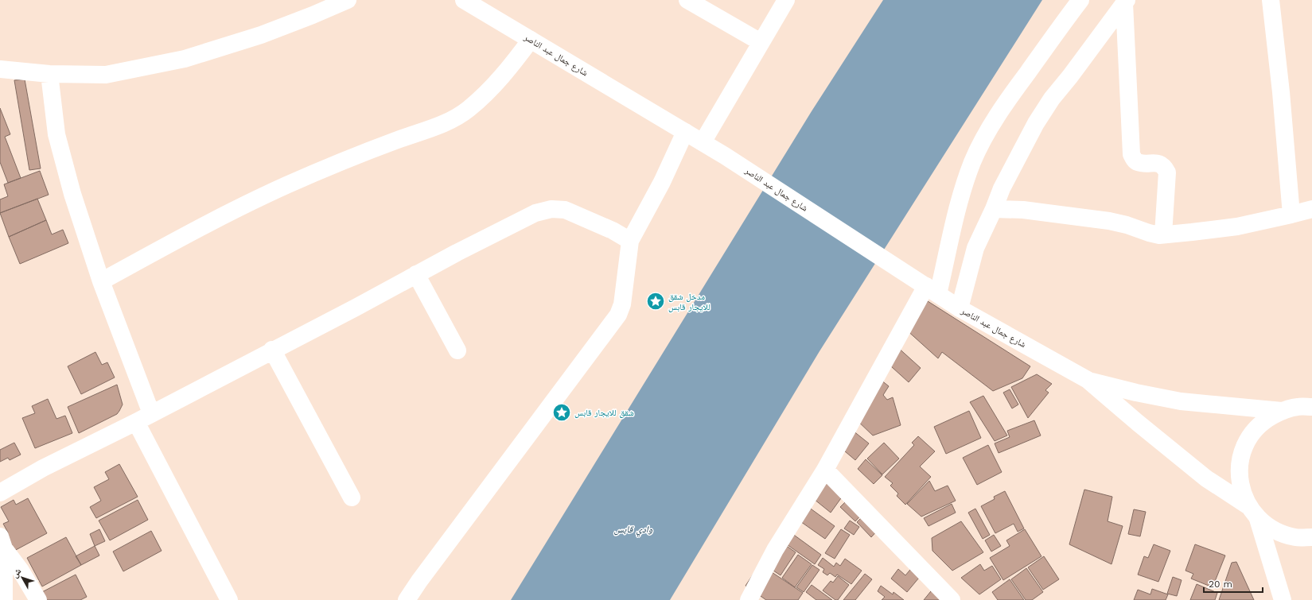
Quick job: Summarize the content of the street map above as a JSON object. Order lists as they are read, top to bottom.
{
  "streets": {
    "street": ["شارع جمال عبد الناصر"]
  },
  "water": ["وادي قابس"],
  "places": {
    "place": ["مدخل شقق للايجار قابس", "شقق للايجار قابس"]
  },
  "scale_bar": "20 m",
  "north": "top left"
}
